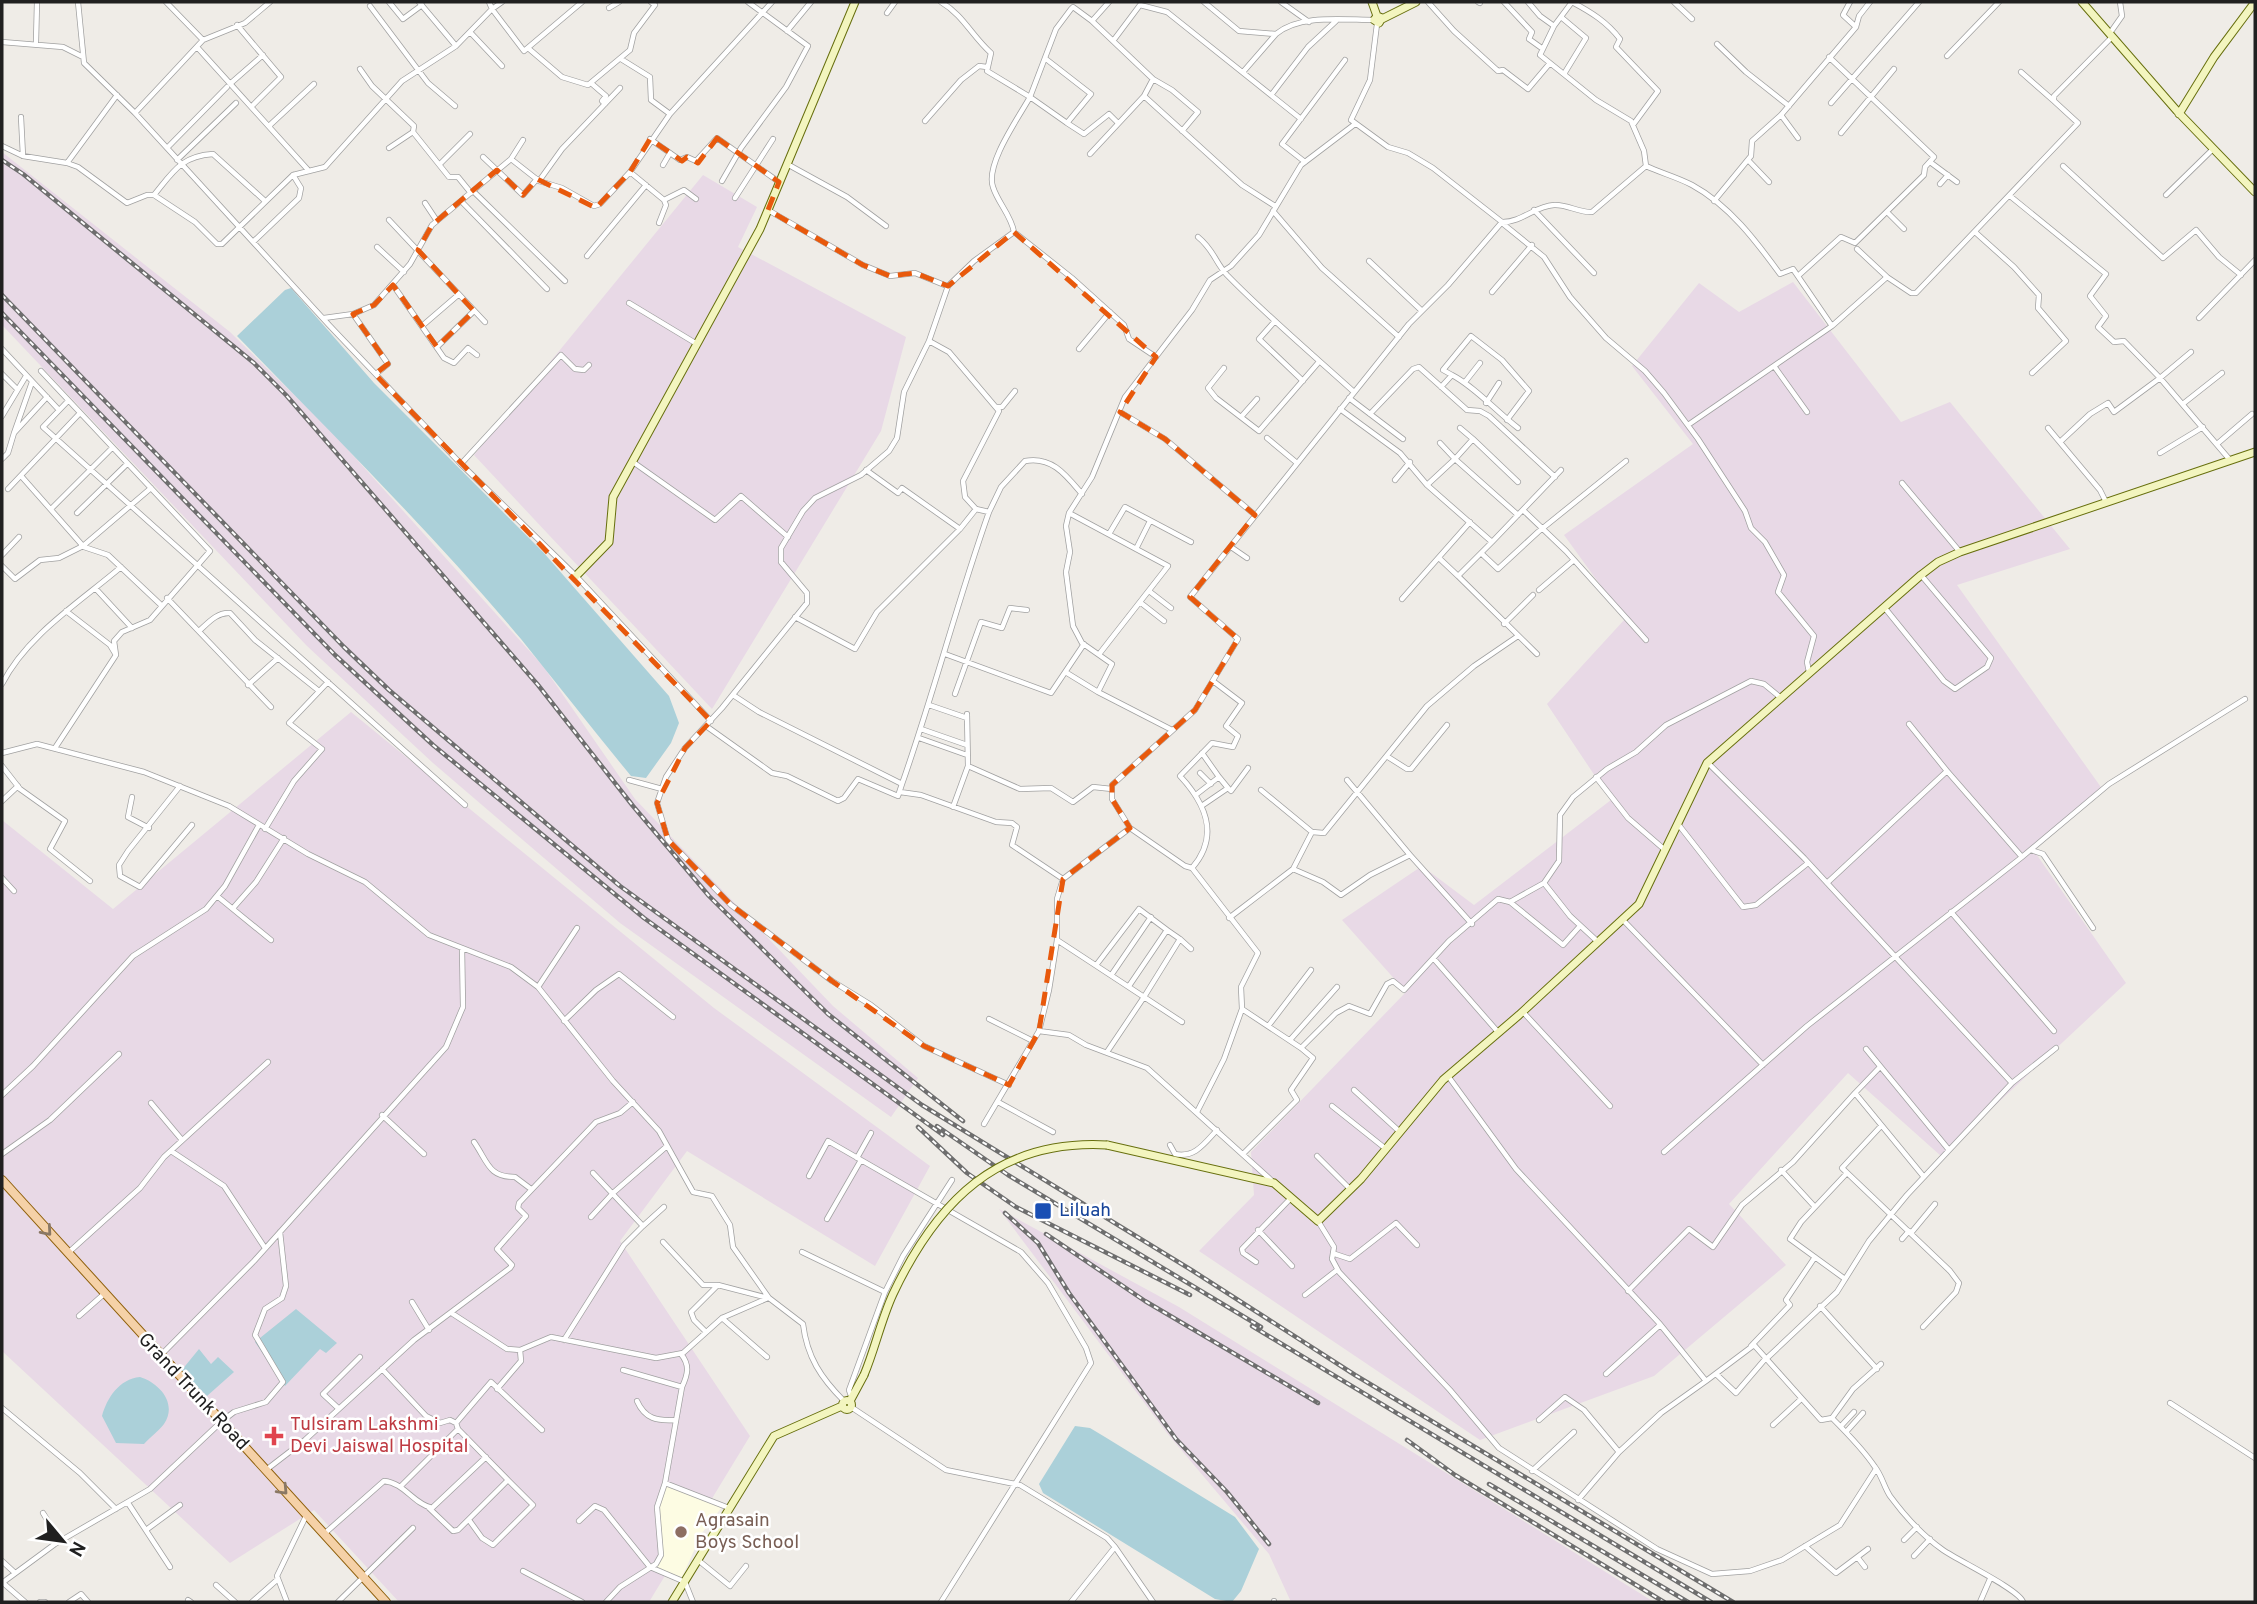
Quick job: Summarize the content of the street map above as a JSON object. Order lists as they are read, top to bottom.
{
  "streets": {
    "main road": ["Grand Trunk Road"]
  },
  "places": {
    "transit": ["Liluah"],
    "health": ["Tulsiram Lakshmi Devi Jaiswal Hospital"],
    "other": ["Agrasain Boys School"]
  },
  "north": "bottom right"
}
